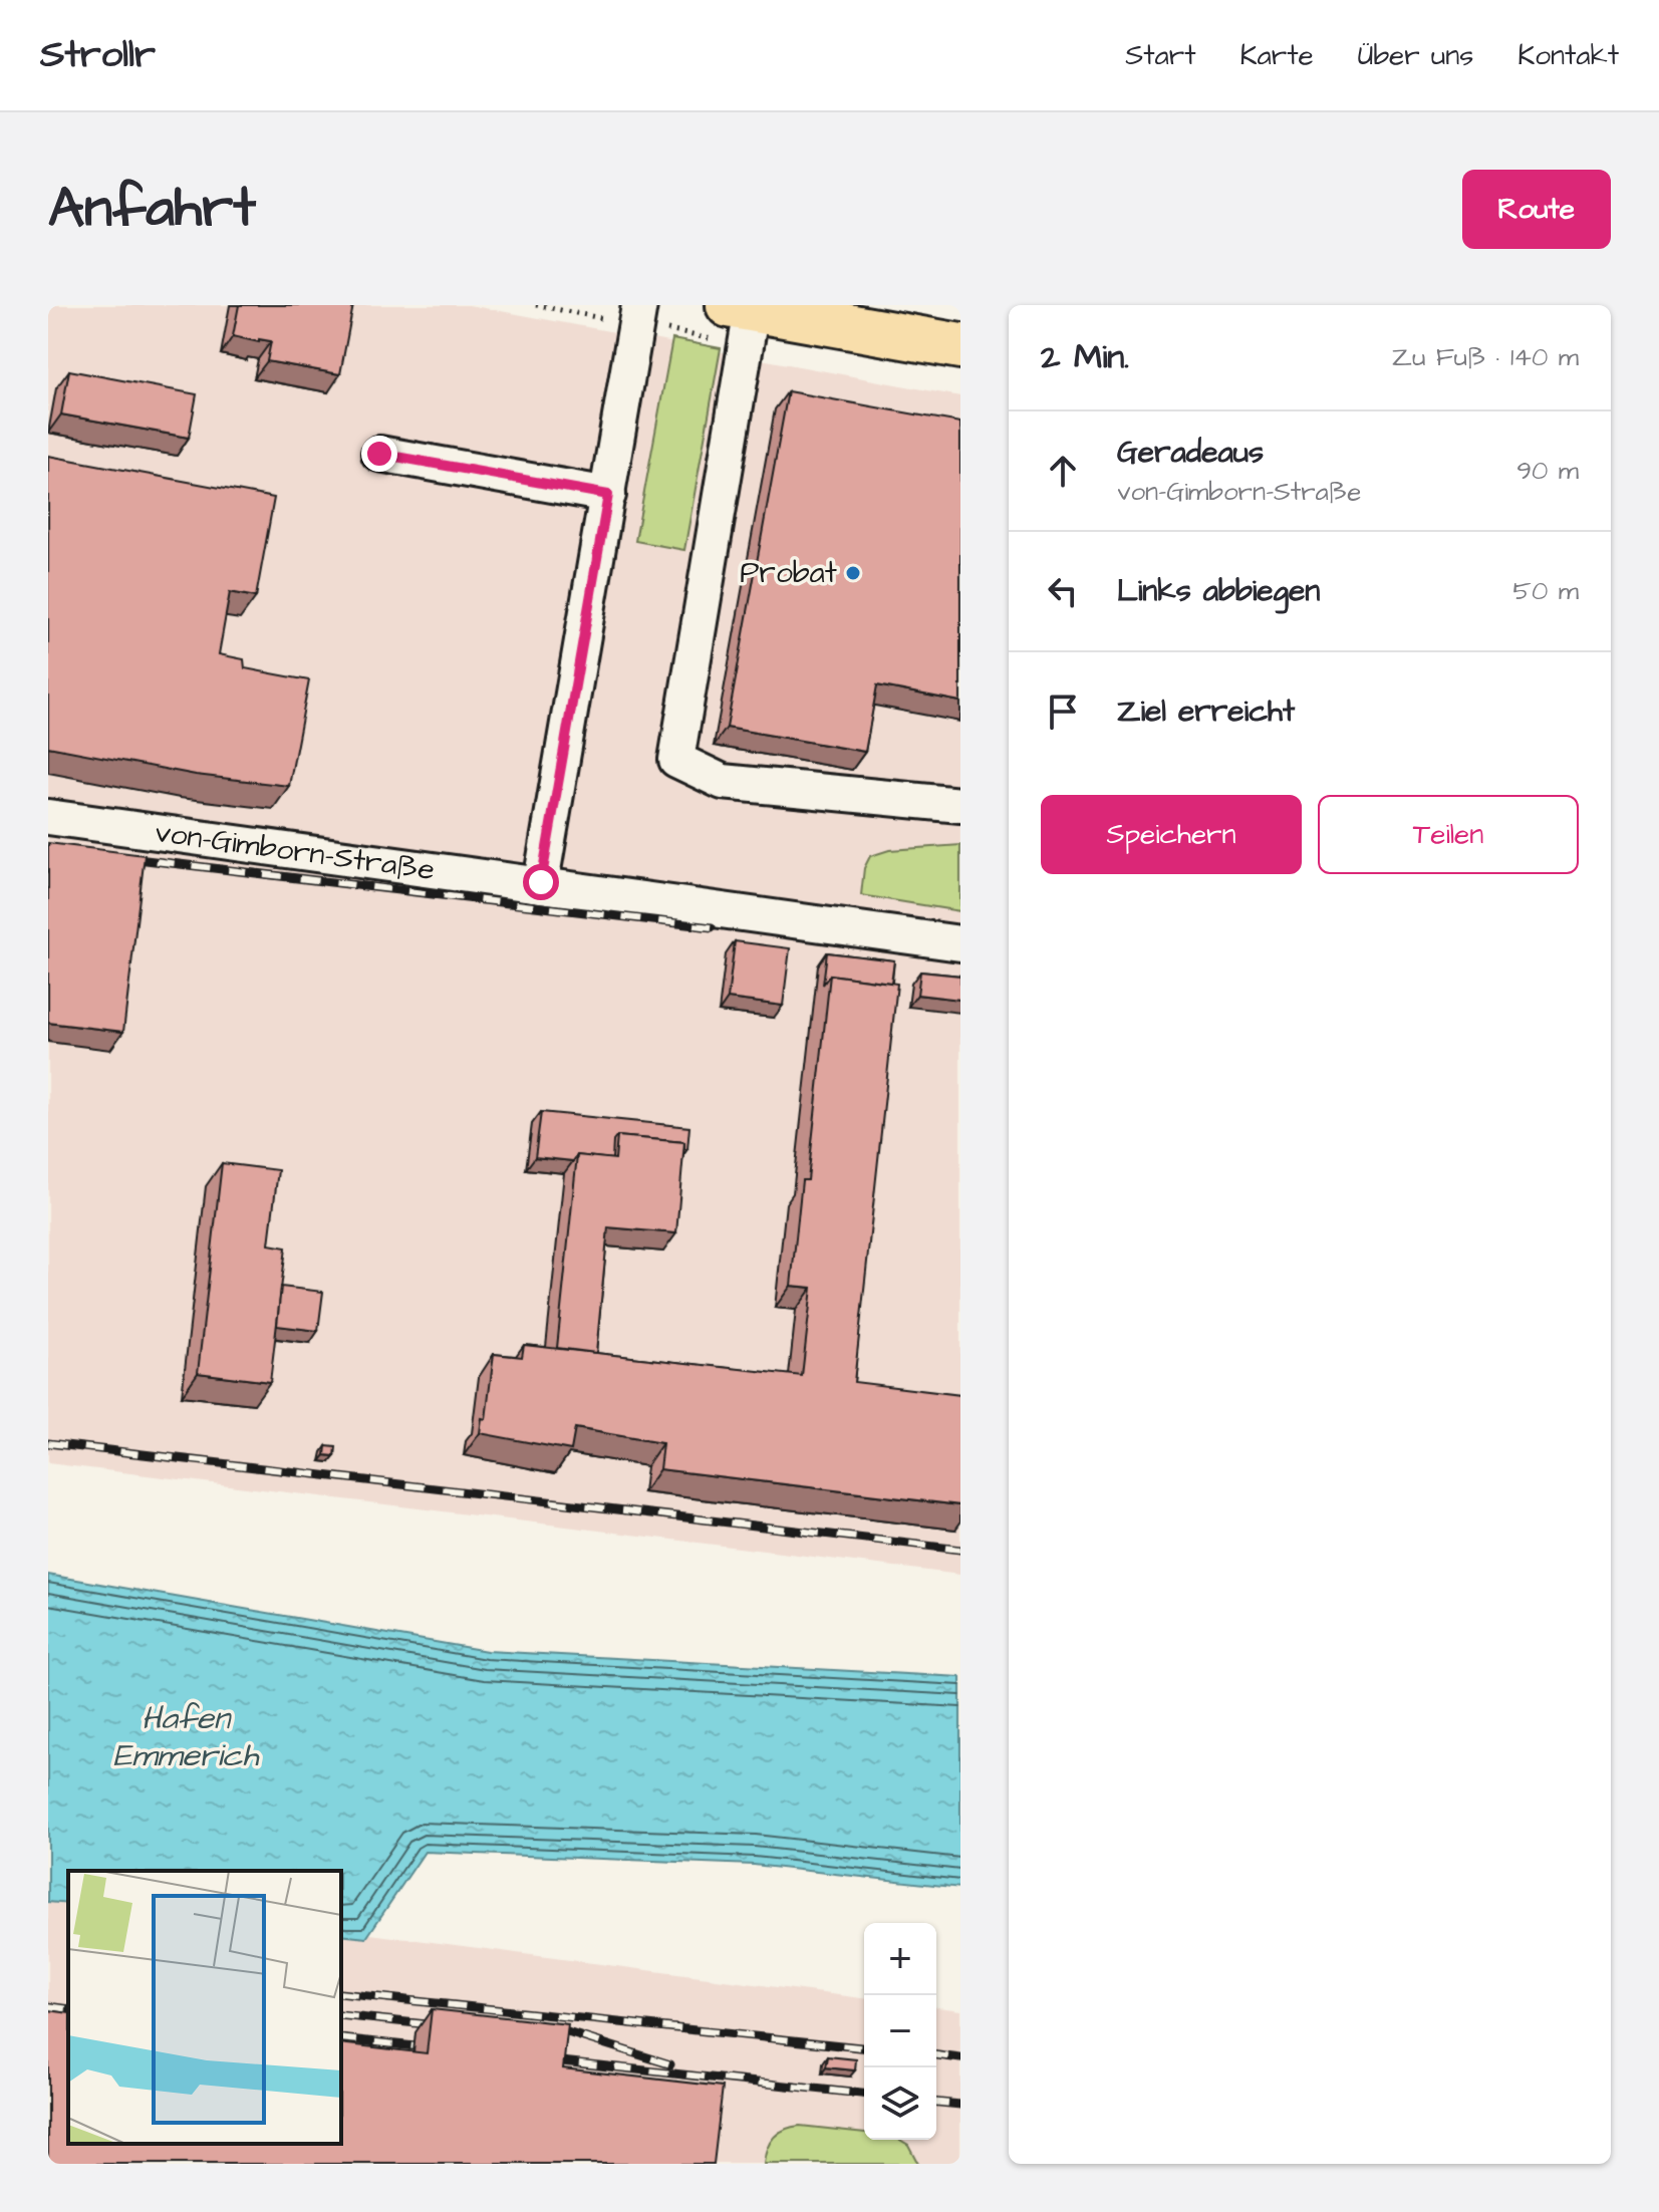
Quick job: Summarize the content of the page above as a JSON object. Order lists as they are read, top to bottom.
{
  "streets": {
    "street": ["von-Gimborn-Straße"]
  },
  "water": ["Hafen Emmerich"],
  "places": ["Probat"],
  "page": {
    "header": "Strollr",
    "nav": [
      "Start",
      "Karte",
      "Über uns",
      "Kontakt"
    ],
    "title": "Anfahrt",
    "buttons": [
      "Route",
      ["Speichern", "Teilen"]
    ],
    "heading": ["2 Min.", "Zu Fuß · 140 m"],
    "list": [
      ["Geradeaus", "von-Gimborn-Straße", "90 m"],
      ["Links abbiegen", "50 m"],
      "Ziel erreicht"
    ],
    "map_buttons": ["+", "−"]
  }
}
